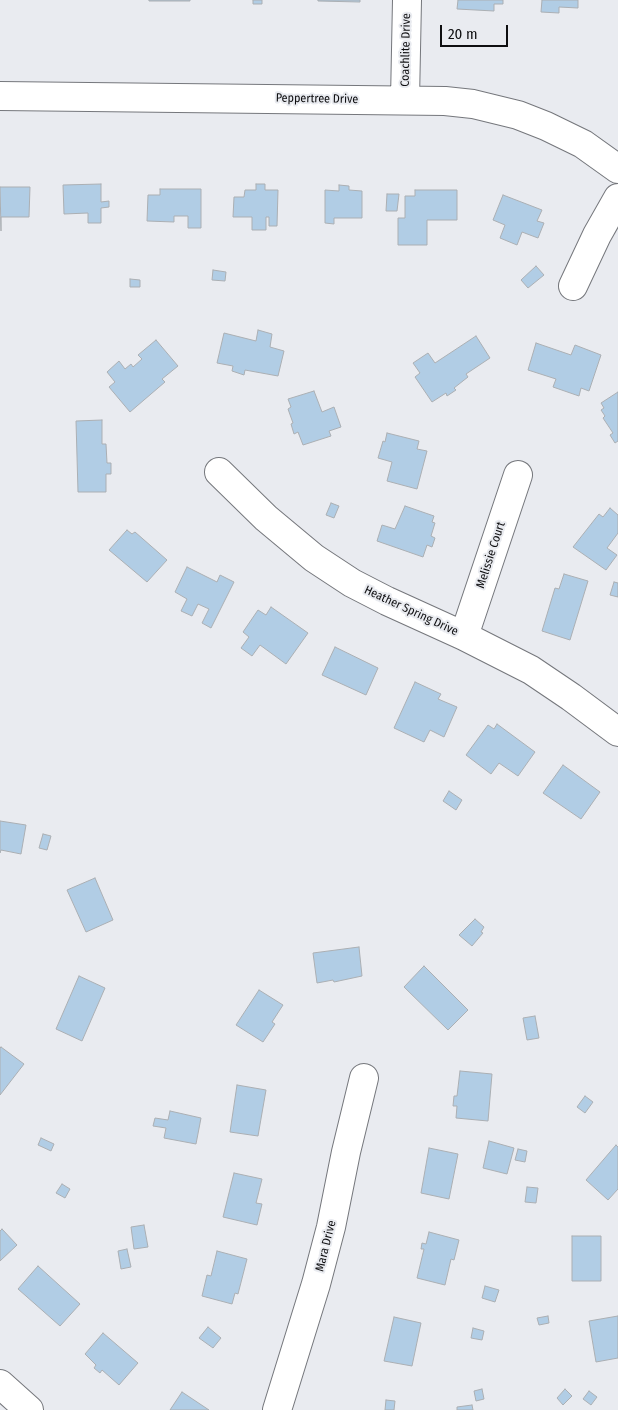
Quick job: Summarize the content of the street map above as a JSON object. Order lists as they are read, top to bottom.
{
  "streets": {
    "street": [
      "Coachlite Drive",
      "Peppertree Drive",
      "Melissie Court",
      "Heather Spring Drive",
      "Mara Drive"
    ]
  },
  "crossings": [
    ["Coachlite Drive", "Peppertree Drive"],
    ["Melissie Court", "Heather Spring Drive"]
  ],
  "scale_bar": "20 m"
}
